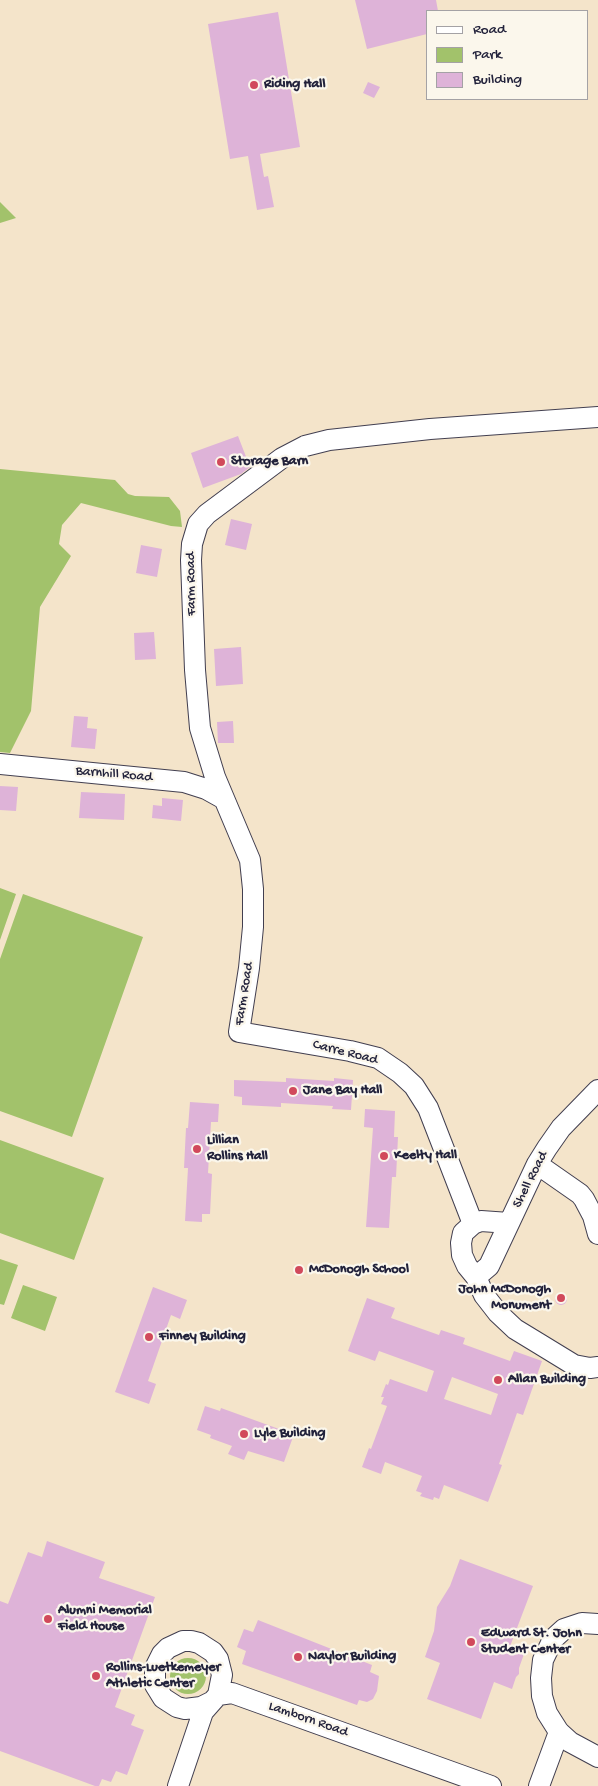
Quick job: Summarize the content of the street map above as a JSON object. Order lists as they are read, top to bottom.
{
  "streets": {
    "street": [
      "Farm Road",
      "Barnhill Road",
      "Carre Road",
      "Shell Road",
      "Lamborn Road"
    ]
  },
  "crossings": [
    ["Farm Road", "Barnhill Road"],
    ["Farm Road", "Carre Road"]
  ],
  "places": [
    "Riding Hall",
    "Storage Barn",
    "Jane Bay Hall",
    "Lillian Rollins Hall",
    "Keelty Hall",
    "McDonogh School",
    "John McDonogh Monument",
    "Finney Building",
    "Allan Building",
    "Lyle Building",
    "Alumni Memorial Field House",
    "Edward St. John Student Center",
    "Naylor Building",
    "Rollins-Luetkemeyer Athletic Center"
  ],
  "legend": ["Road", "Park", "Building"]
}
